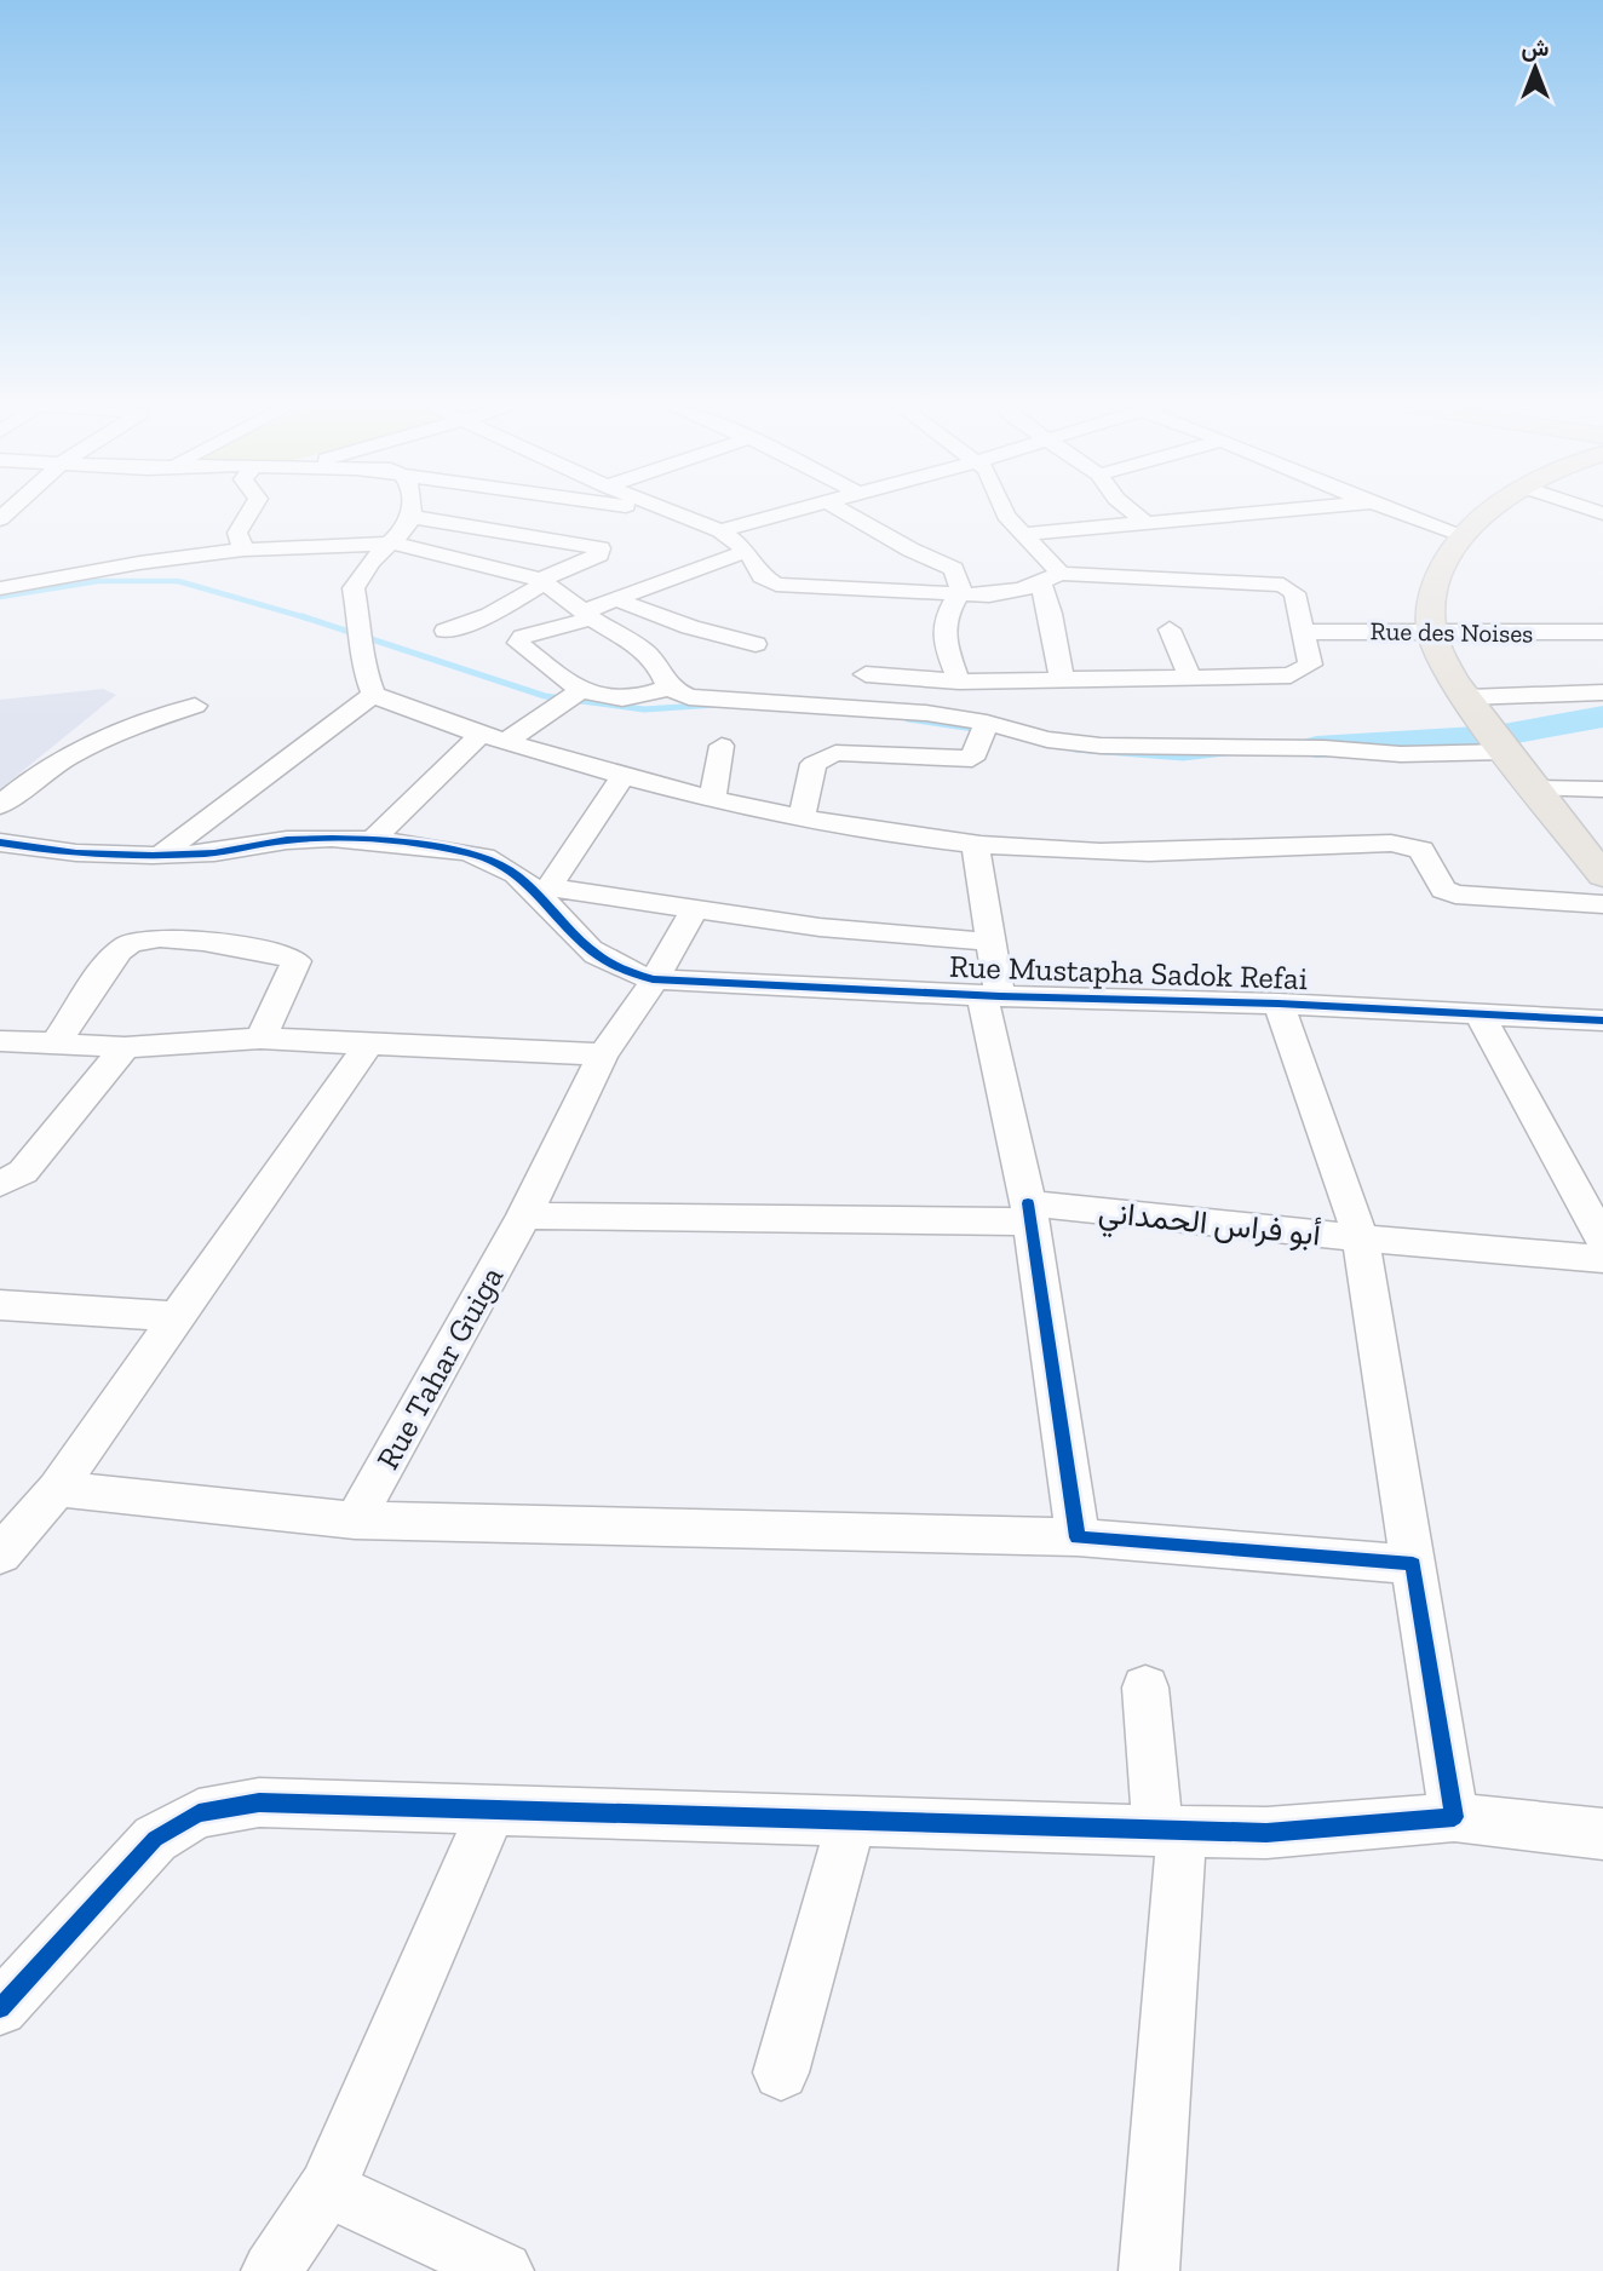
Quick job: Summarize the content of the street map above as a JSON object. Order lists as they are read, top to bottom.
{
  "streets": {
    "street": [
      "Rue des Noises",
      "Rue Mustapha Sadok Refai",
      "أبو فراس الحمداني",
      "Rue Tahar Guiga"
    ]
  },
  "crossings": [
    ["Rue Mustapha Sadok Refai", "Rue Tahar Guiga"],
    ["أبو فراس الحمداني", "Rue Tahar Guiga"]
  ],
  "north": "top"
}
